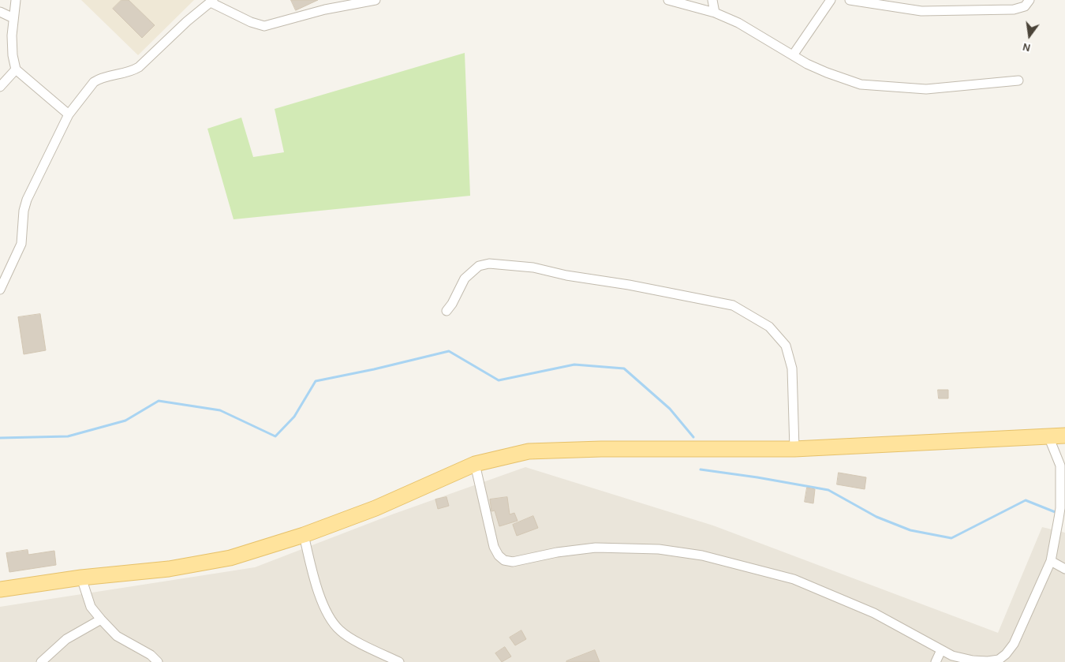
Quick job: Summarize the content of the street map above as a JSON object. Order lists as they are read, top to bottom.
{
  "north": "bottom"
}
